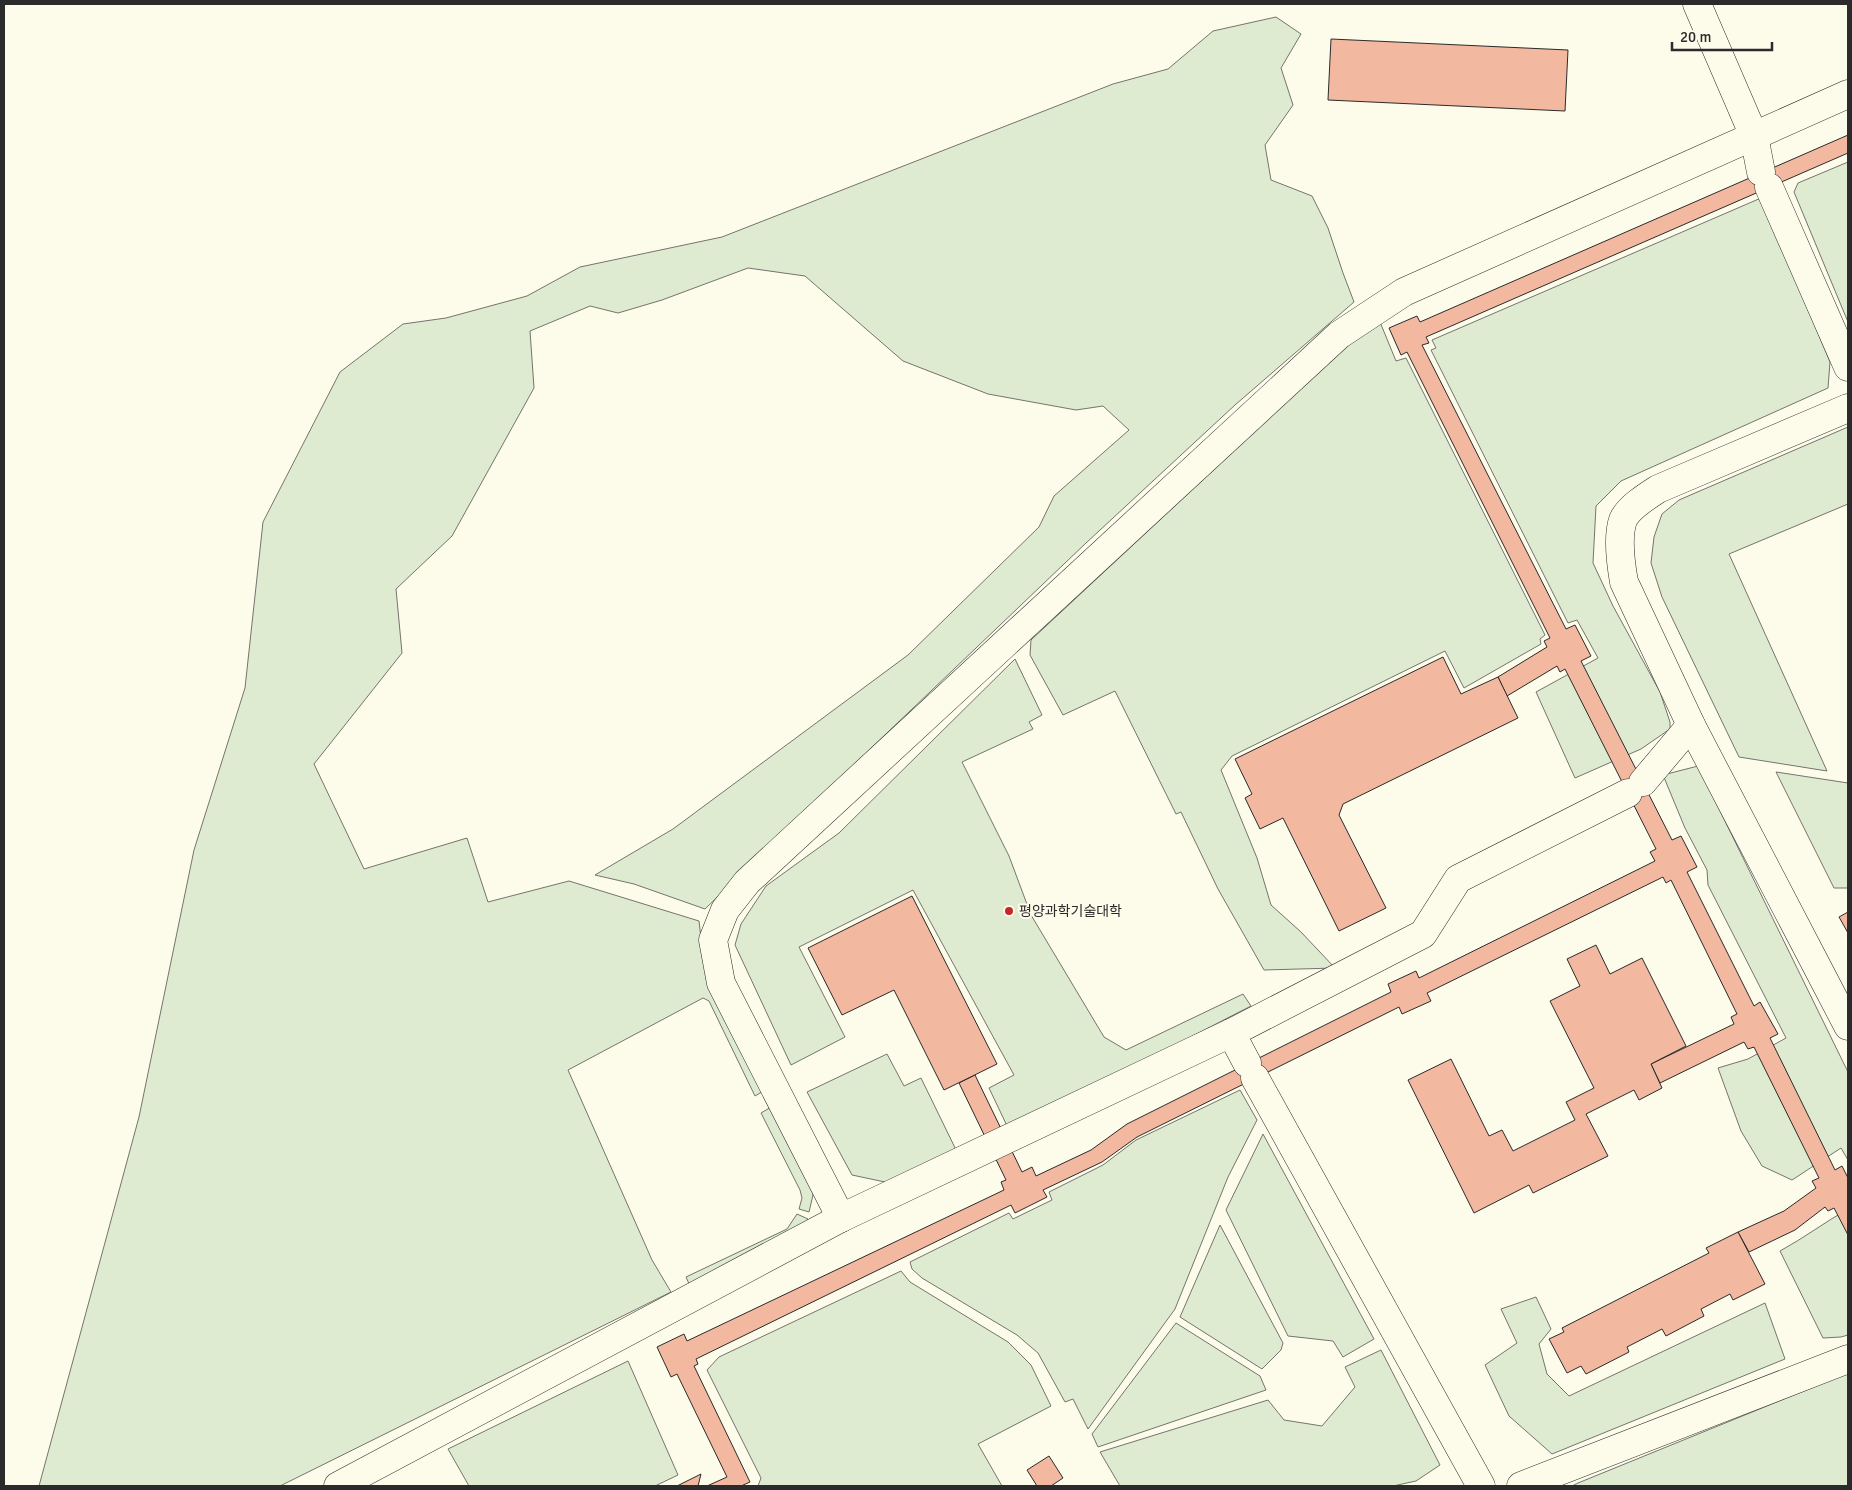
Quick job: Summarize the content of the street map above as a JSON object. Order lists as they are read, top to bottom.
{
  "places": ["평양과학기술대학"],
  "scale_bar": "20 m"
}
